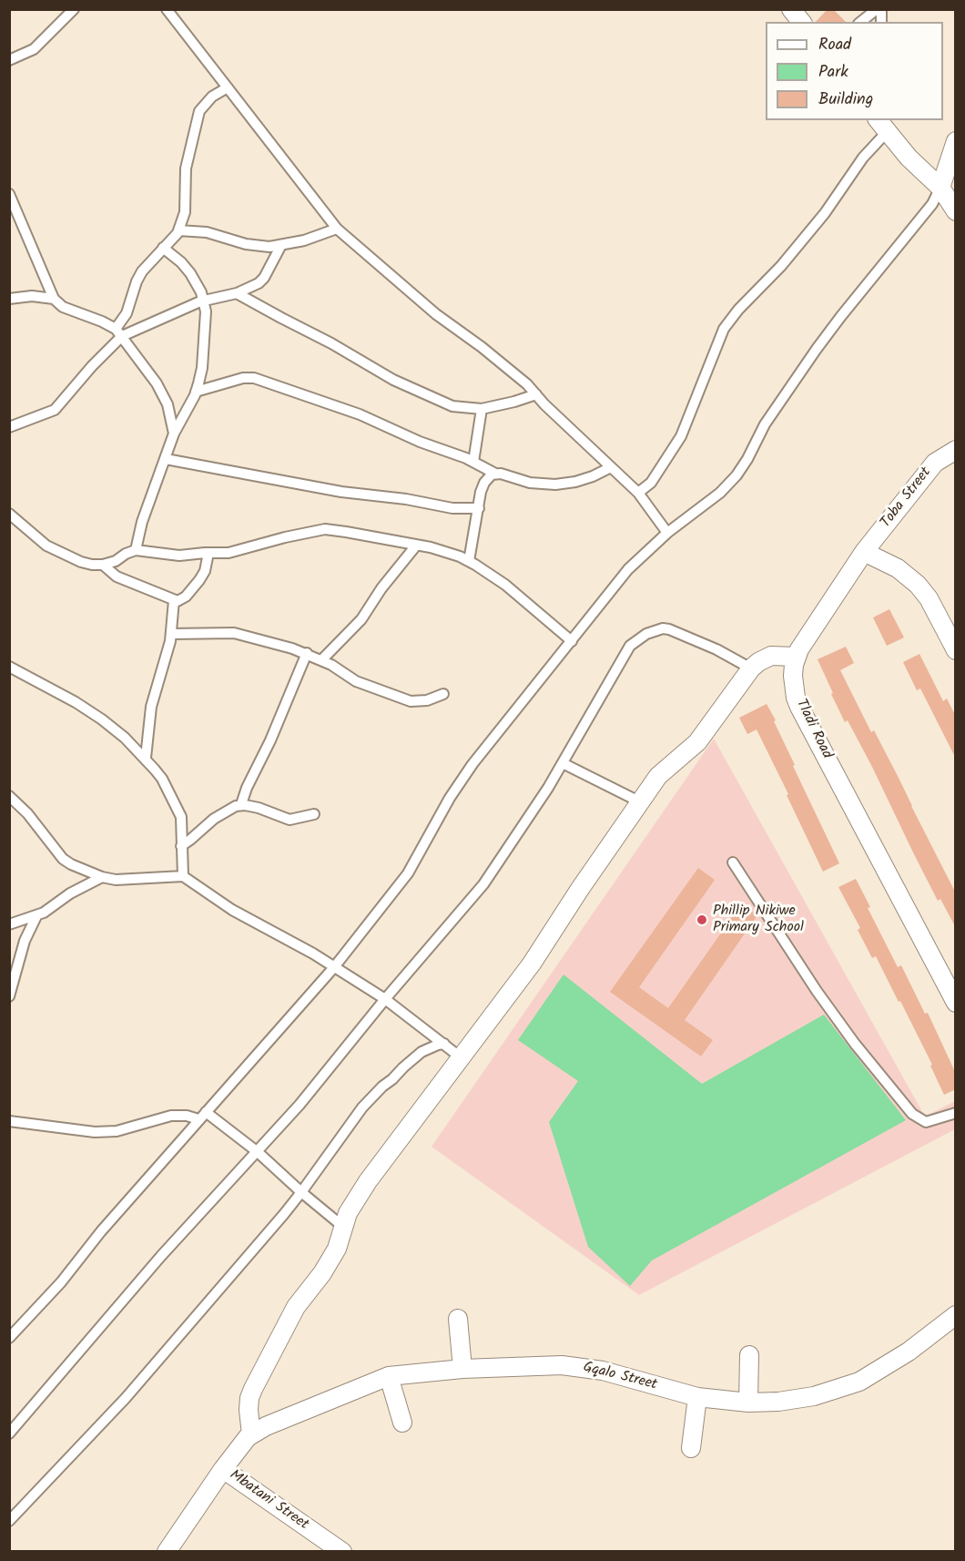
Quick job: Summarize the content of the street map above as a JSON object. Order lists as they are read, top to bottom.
{
  "streets": {
    "street": [
      "Toba Street",
      "Tladi Road",
      "Gqalo Street",
      "Mbatani Street"
    ]
  },
  "crossings": [
    ["Toba Street", "Tladi Road"],
    ["Gqalo Street", "Mbatani Street"]
  ],
  "places": ["Phillip Nikiwe Primary School"],
  "legend": ["Road", "Park", "Building"]
}
